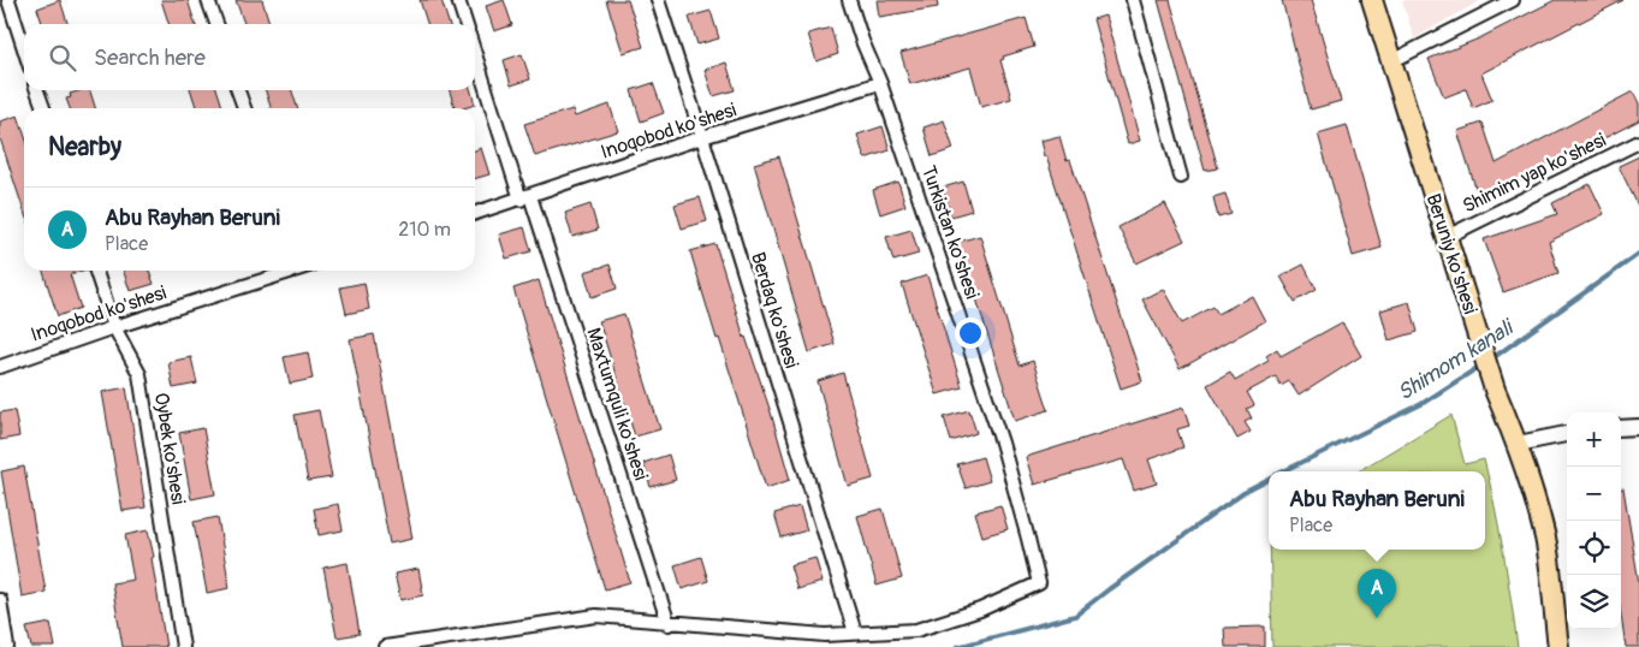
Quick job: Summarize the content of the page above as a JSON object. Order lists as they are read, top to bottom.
{
  "streets": {
    "main road": ["Beruniy ko'shesi"],
    "street": [
      "Inoqobod ko'shesi",
      "Shimim yap ko'shesi",
      "Turkistan ko'shesi",
      "Berdaq ko'shesi",
      "Maxtumquli ko'shesi",
      "Oybek ko'shesi"
    ]
  },
  "crossings": [
    ["Inoqobod ko'shesi", "Turkistan ko'shesi"],
    ["Inoqobod ko'shesi", "Berdaq ko'shesi"],
    ["Inoqobod ko'shesi", "Maxtumquli ko'shesi"],
    ["Inoqobod ko'shesi", "Oybek ko'shesi"],
    ["Shimim yap ko'shesi", "Beruniy ko'shesi"],
    ["Turkistan ko'shesi", "Berdaq ko'shesi"]
  ],
  "water": ["Shimom kanali"],
  "page": {
    "search": "Search here",
    "heading": "Nearby",
    "list": [
      {
        "mark": "A",
        "name": "Abu Rayhan Beruni",
        "note": "Place",
        "value": "210 m"
      }
    ],
    "map_buttons": ["+", "−"],
    "popup": ["Abu Rayhan Beruni", "Place"],
    "pins": "A"
  }
}
